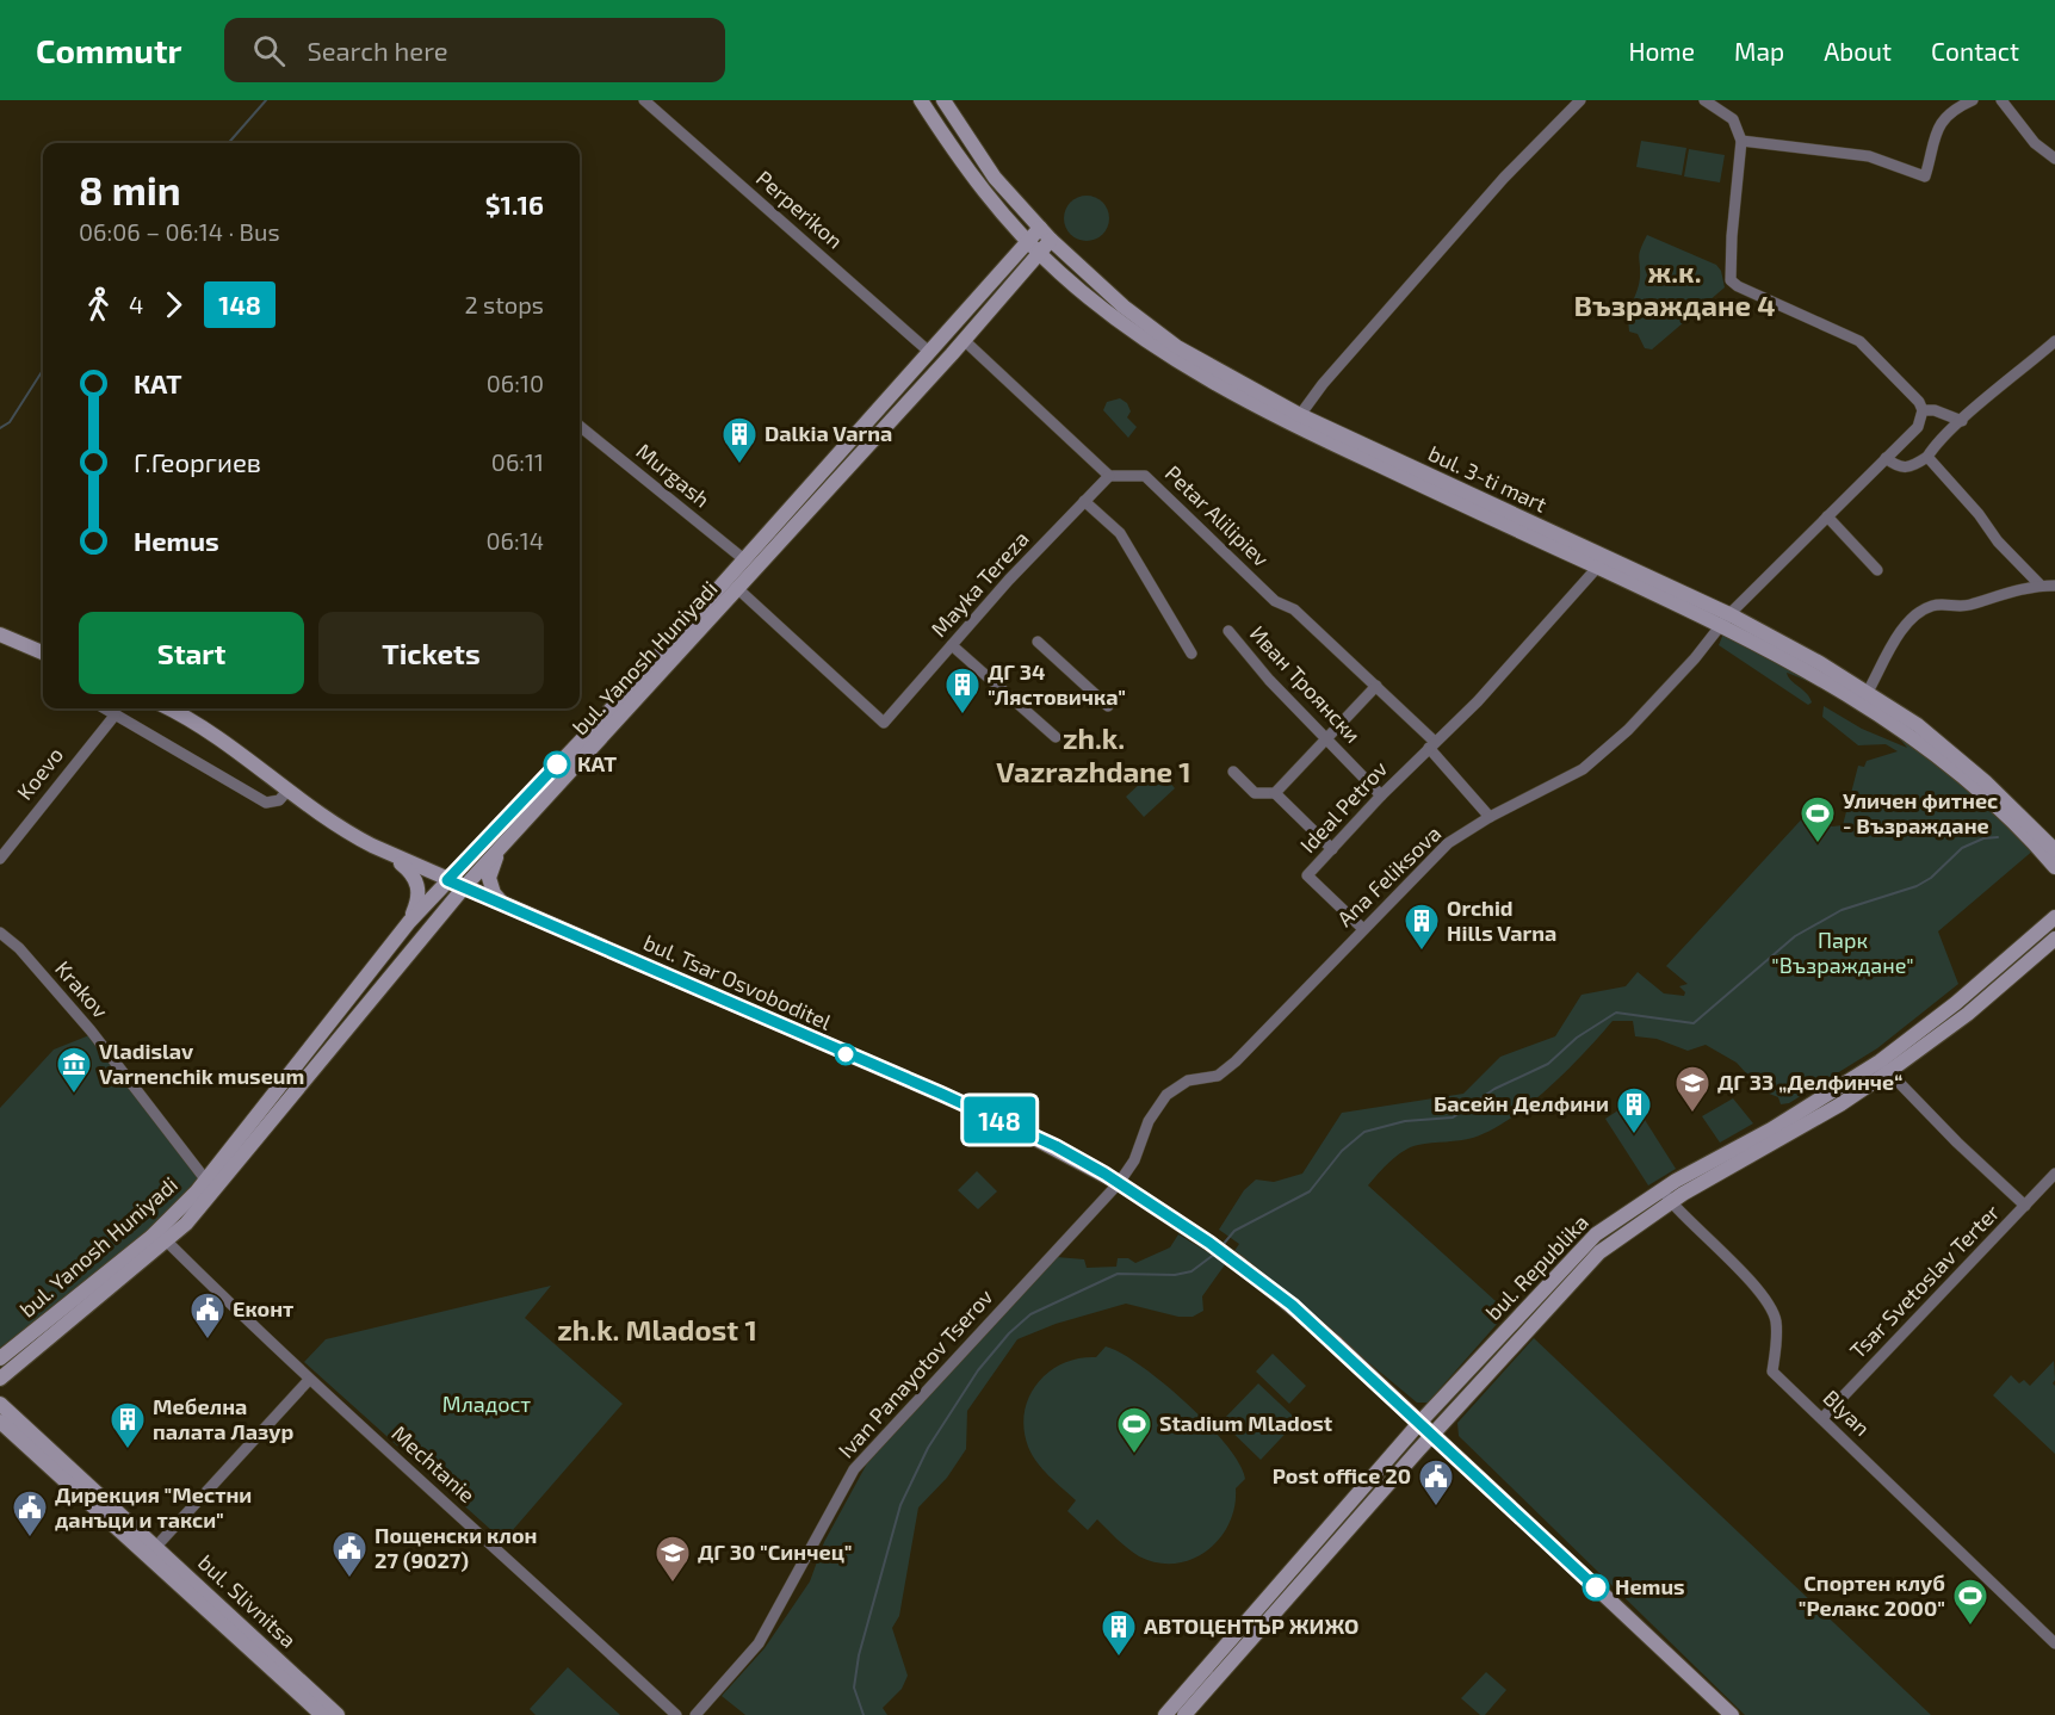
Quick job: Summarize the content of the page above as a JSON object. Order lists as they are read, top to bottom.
{
  "streets": {
    "street": [
      "Perperikon",
      "Murgash",
      "bul. 3-ti mart",
      "Petar Alilipiev",
      "Mayka Tereza",
      "bul. Yanosh Huniyadi",
      "Иван Троянски",
      "Koevo",
      "Ideal Petrov",
      "Ana Feliksova",
      "bul. Tsar Osvoboditel",
      "Krakov",
      "bul. Republika",
      "Tsar Svetoslav Terter",
      "Ivan Panayotov Tserov",
      "Blyan",
      "Mechtanie",
      "bul. Slivnitsa"
    ]
  },
  "crossings": [
    ["Perperikon", "bul. Yanosh Huniyadi"],
    ["Murgash", "bul. Yanosh Huniyadi"],
    ["bul. 3-ti mart", "bul. Yanosh Huniyadi"],
    ["bul. 3-ti mart", "Ideal Petrov"],
    ["bul. 3-ti mart", "Ana Feliksova"],
    ["Petar Alilipiev", "Mayka Tereza"],
    ["Petar Alilipiev", "Ideal Petrov"],
    ["Petar Alilipiev", "Ana Feliksova"],
    ["Mayka Tereza", "bul. Yanosh Huniyadi"],
    ["bul. Yanosh Huniyadi", "bul. Tsar Osvoboditel"],
    ["bul. Yanosh Huniyadi", "Krakov"],
    ["bul. Yanosh Huniyadi", "Mechtanie"],
    ["Иван Троянски", "Ideal Petrov"],
    ["Ideal Petrov", "Ana Feliksova"],
    ["Ana Feliksova", "bul. Tsar Osvoboditel"],
    ["Ana Feliksova", "Ivan Panayotov Tserov"],
    ["bul. Tsar Osvoboditel", "bul. Republika"],
    ["bul. Tsar Osvoboditel", "Ivan Panayotov Tserov"],
    ["bul. Republika", "Blyan"],
    ["Tsar Svetoslav Terter", "Blyan"]
  ],
  "districts": ["ж.к. Възраждане 4", "zh.k. Vazrazhdane 1", "zh.k. Mladost 1"],
  "parks": ["Парк \"Възраждане\"", "Младост"],
  "places": {
    "building": [
      "Dalkia Varna",
      "ДГ 34 \"Лястовичка\"",
      "Orchid Hills Varna",
      "Басейн Делфини",
      "Мебелна палата Лазур",
      "АВТОЦЕНТЪР ЖИЖО"
    ],
    "other": ["КАТ", "Hemus"],
    "sports": ["Уличен фитнес - Възраждане", "Stadium Mladost", "Спортен клуб \"Релакс 2000\""],
    "museum": ["Vladislav Varnenchik museum"],
    "school or university": ["ДГ 33 „Делфинче“", "ДГ 30 \"Синчец\""],
    "public building": [
      "Еконт",
      "Post office 20",
      "Дирекция \"Местни данъци и такси\"",
      "Пощенски клон 27 (9027)"
    ]
  },
  "lines": ["bus line 148"],
  "page": {
    "header": "Commutr",
    "search": "Search here",
    "nav": [
      "Home",
      "Map",
      "About",
      "Contact"
    ],
    "on_map": "148",
    "heading": ["8 min", "06:06 – 06:14 · Bus", "$1.16"],
    "legs": ["4", "148", "2 stops"],
    "list": [
      {
        "name": "КАТ",
        "value": "06:10"
      },
      {
        "name": "Г.Георгиев",
        "value": "06:11"
      },
      {
        "name": "Hemus",
        "value": "06:14"
      }
    ],
    "buttons": ["Start", "Tickets"]
  }
}
